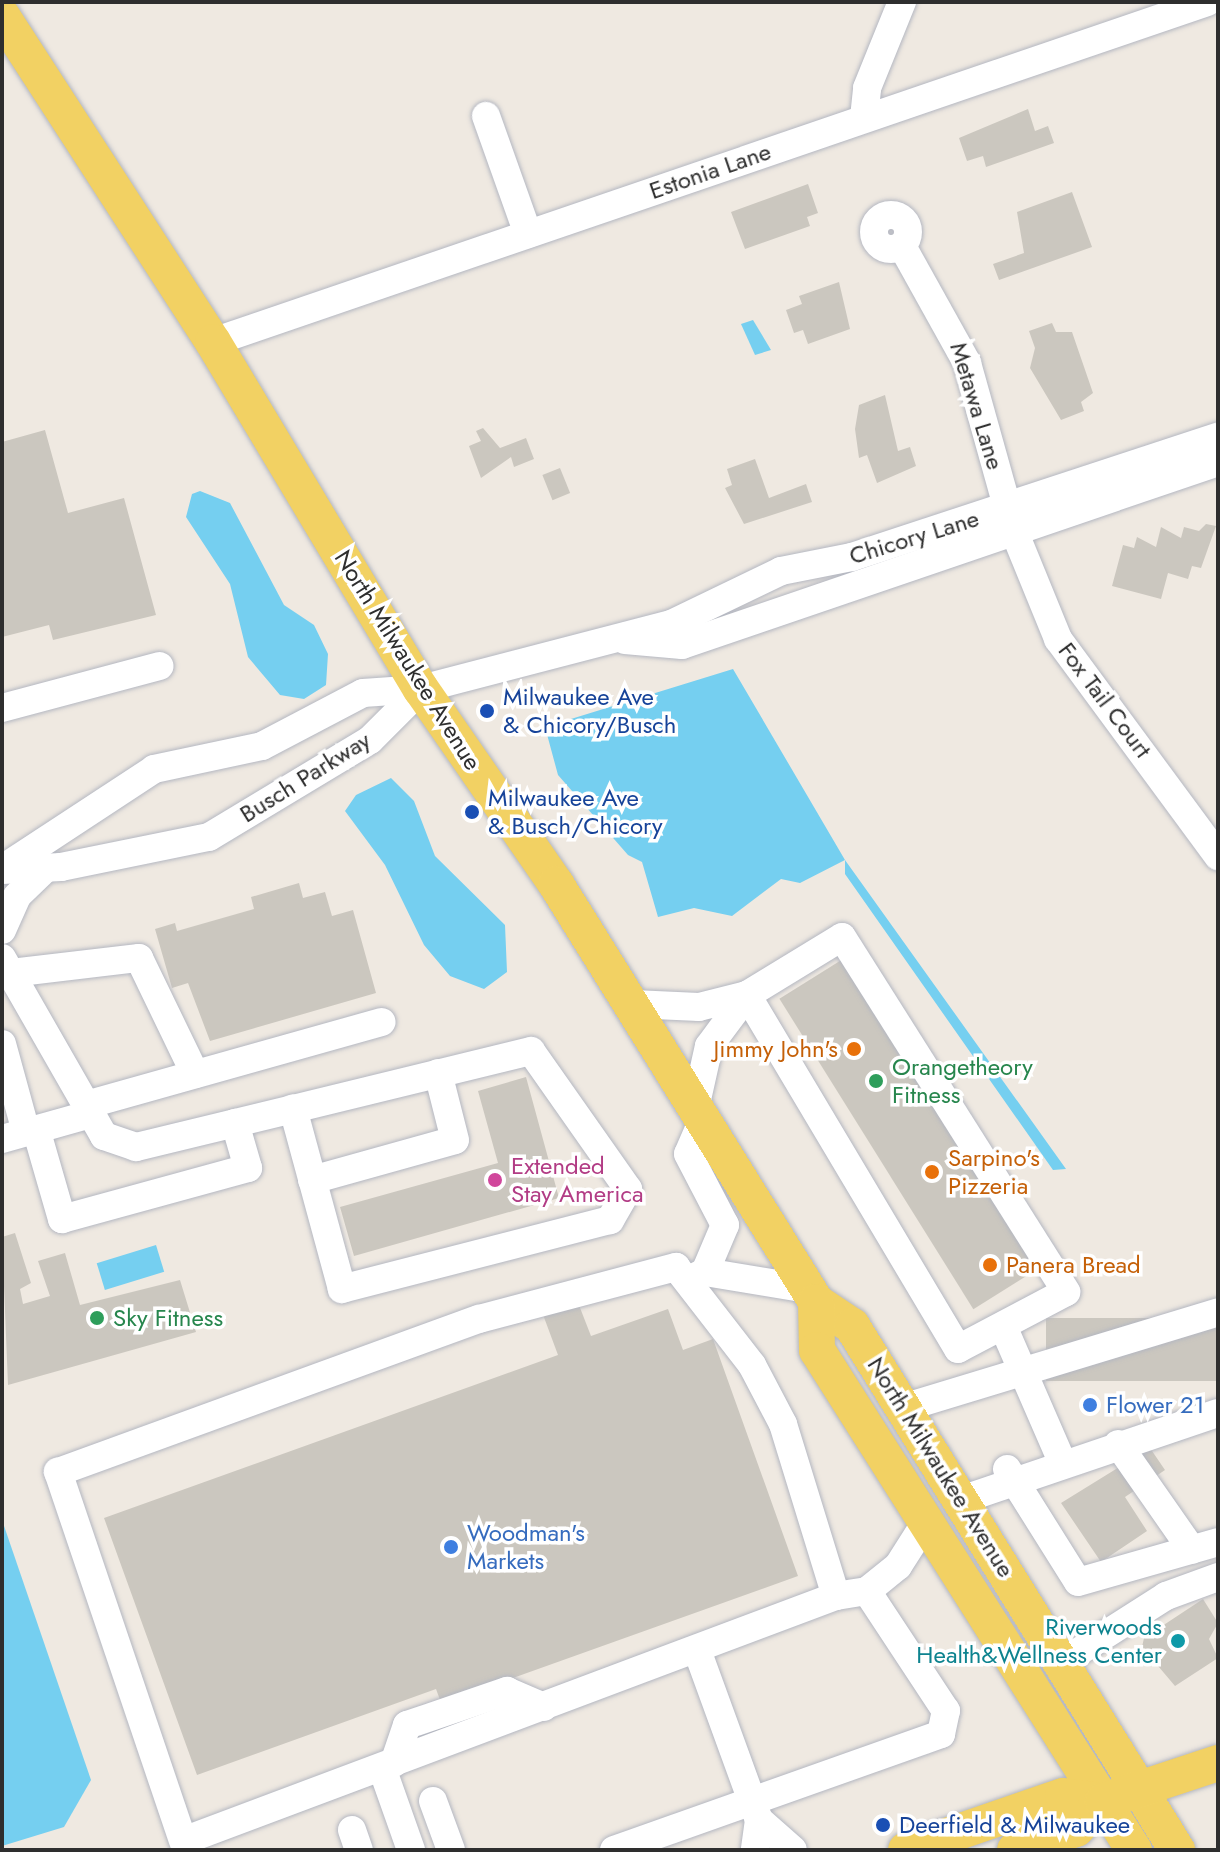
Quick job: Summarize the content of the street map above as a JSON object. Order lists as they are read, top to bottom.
{
  "streets": {
    "main road": ["North Milwaukee Avenue"],
    "street": [
      "Estonia Lane",
      "Metawa Lane",
      "Chicory Lane",
      "Fox Tail Court",
      "Busch Parkway"
    ]
  },
  "crossings": [
    ["Estonia Lane", "North Milwaukee Avenue"],
    ["Metawa Lane", "Chicory Lane"],
    ["Metawa Lane", "Fox Tail Court"],
    ["Chicory Lane", "North Milwaukee Avenue"],
    ["Chicory Lane", "Fox Tail Court"],
    ["Chicory Lane", "Busch Parkway"],
    ["North Milwaukee Avenue", "Busch Parkway"]
  ],
  "places": [
    "Milwaukee Ave & Chicory/Busch",
    "Milwaukee Ave & Busch/Chicory",
    "Jimmy John's",
    "Orangetheory Fitness",
    "Sarpino's Pizzeria",
    "Extended Stay America",
    "Panera Bread",
    "Sky Fitness",
    "Flower 21",
    "Woodman's Markets",
    "Riverwoods Health&Wellness Center",
    "Deerfield & Milwaukee"
  ]
}
